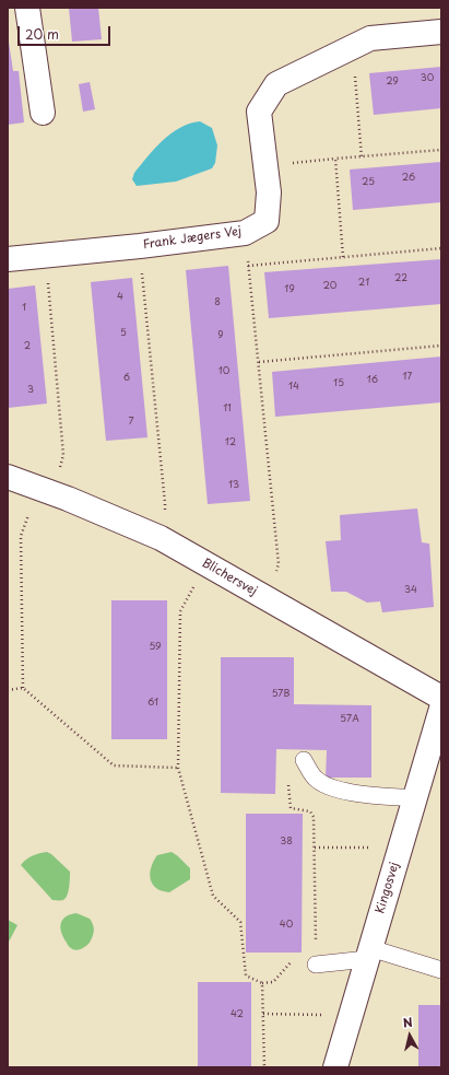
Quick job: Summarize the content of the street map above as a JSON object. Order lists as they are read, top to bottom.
{
  "streets": {
    "street": ["Frank Jægers Vej", "Blichersvej", "Kingosvej"]
  },
  "house_numbers": [
    "30",
    "29",
    "26",
    "25",
    "22",
    "21",
    "20",
    "19",
    "4",
    "8",
    "1",
    "5",
    "9",
    "2",
    "10",
    "17",
    "6",
    "16",
    "15",
    "14",
    "3",
    "11",
    "7",
    "12",
    "13",
    "34",
    "59",
    "57B",
    "61",
    "57A",
    "38",
    "40",
    "42"
  ],
  "scale_bar": "20 m",
  "north": "top"
}
